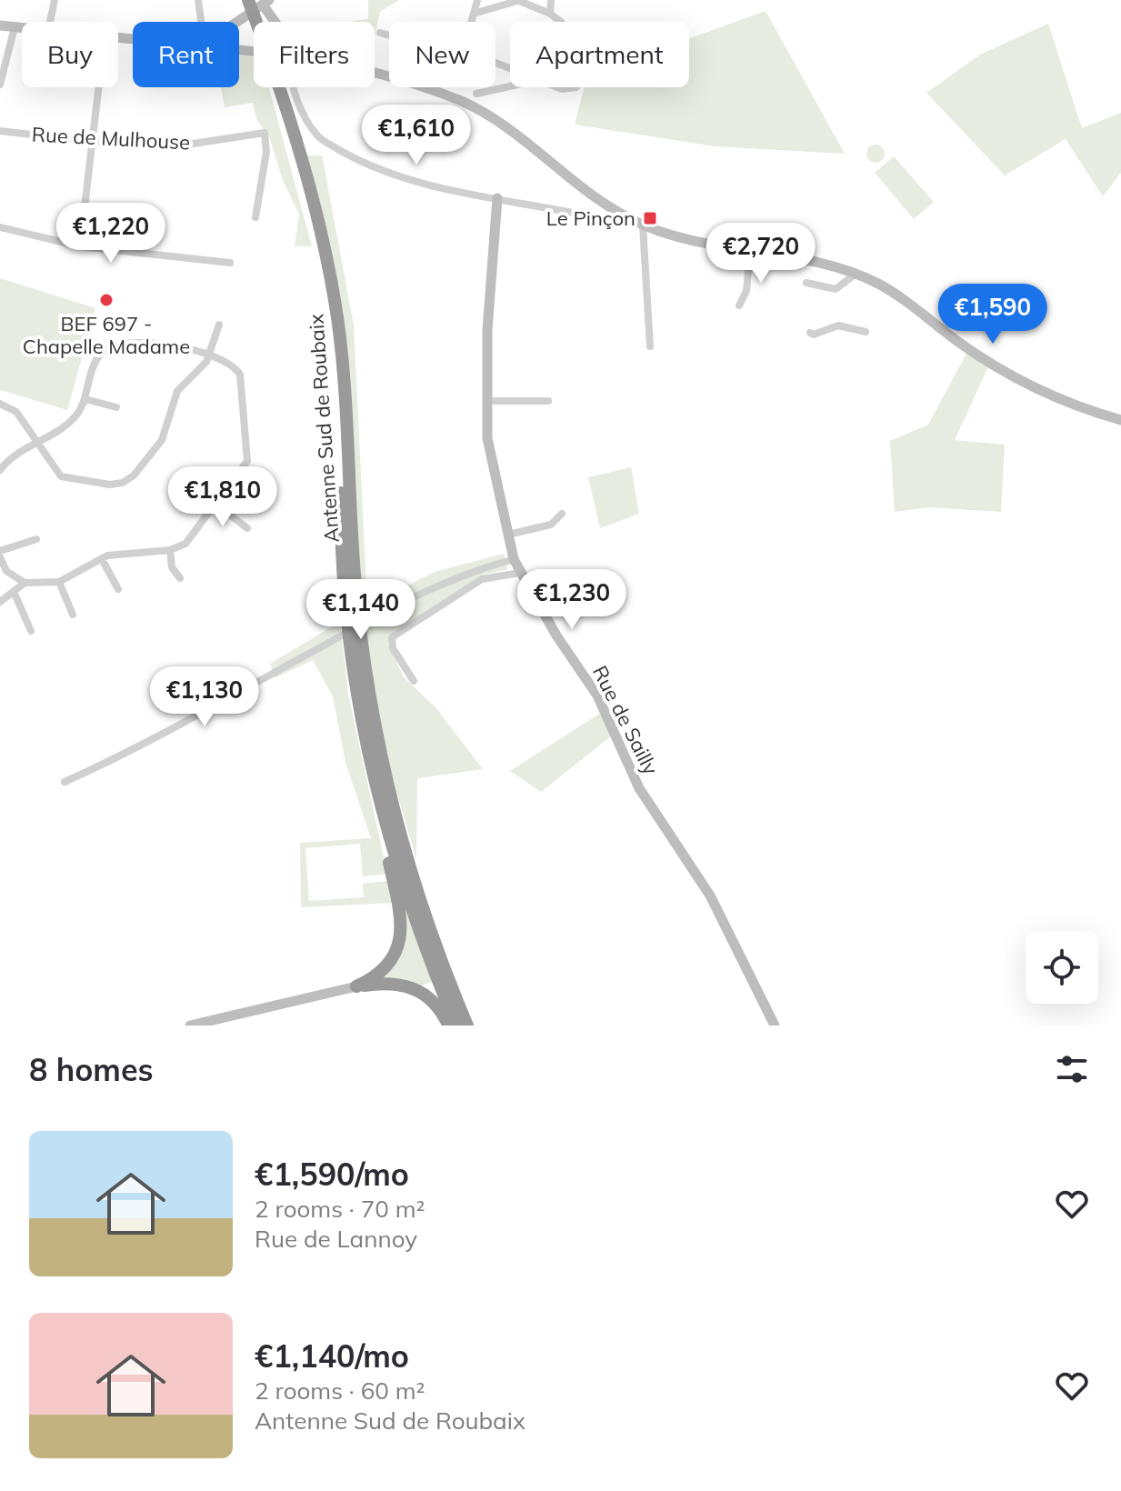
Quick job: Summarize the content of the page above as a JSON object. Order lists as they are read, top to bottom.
{
  "streets": {
    "highway": ["Antenne Sud de Roubaix"],
    "main road": ["Rue de Sailly"],
    "street": ["Rue de Mulhouse"]
  },
  "places": {
    "transit": ["Le Pinçon"],
    "other": ["BEF 697 - Chapelle Madame"]
  },
  "page": {
    "chip": [
      "Buy",
      "Rent",
      "Filters",
      "New",
      "Apartment"
    ],
    "price": [
      "€1,610",
      "€1,220",
      "€2,720",
      "€1,590",
      "€1,810",
      "€1,230",
      "€1,140",
      "€1,130"
    ],
    "heading": "8 homes",
    "list": [
      {
        "name": "€1,590/mo",
        "note": "2 rooms · 70 m² · Rue de Lannoy"
      },
      {
        "name": "€1,140/mo",
        "note": "2 rooms · 60 m² · Antenne Sud de Roubaix"
      }
    ]
  }
}
